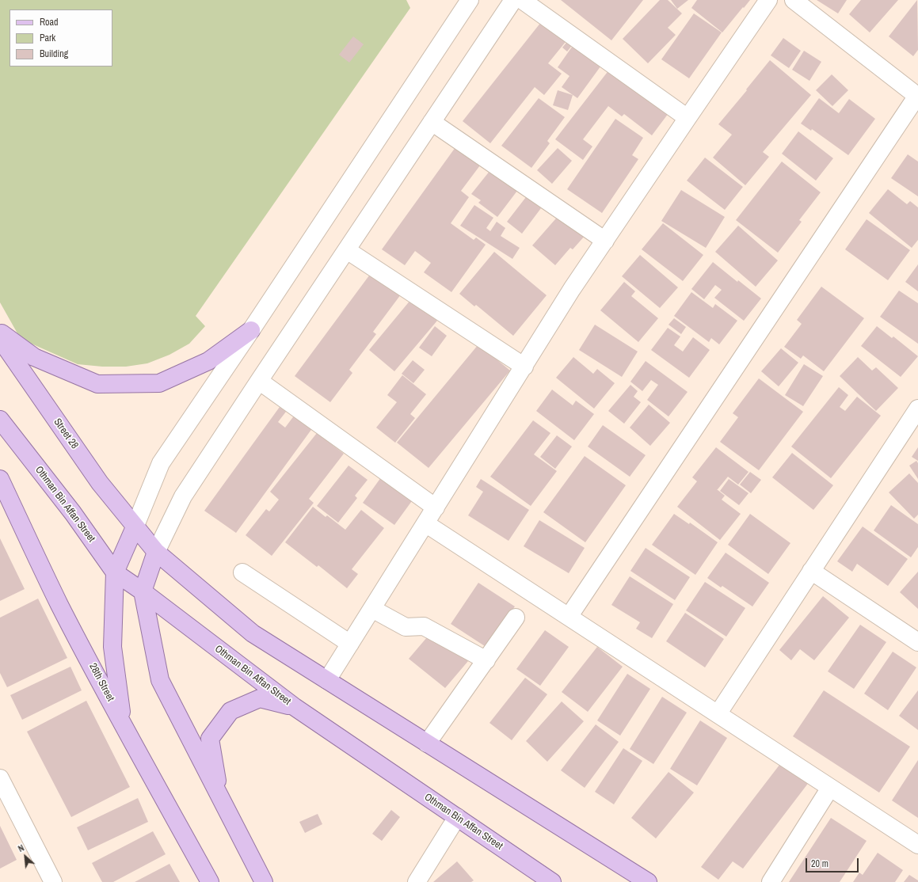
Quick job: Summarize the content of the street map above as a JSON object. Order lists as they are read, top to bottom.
{
  "streets": {
    "main road": ["Street 28", "Othman Bin Affan Street", "28th Street"]
  },
  "legend": ["Road", "Park", "Building"],
  "scale_bar": "20 m",
  "north": "top left"
}
